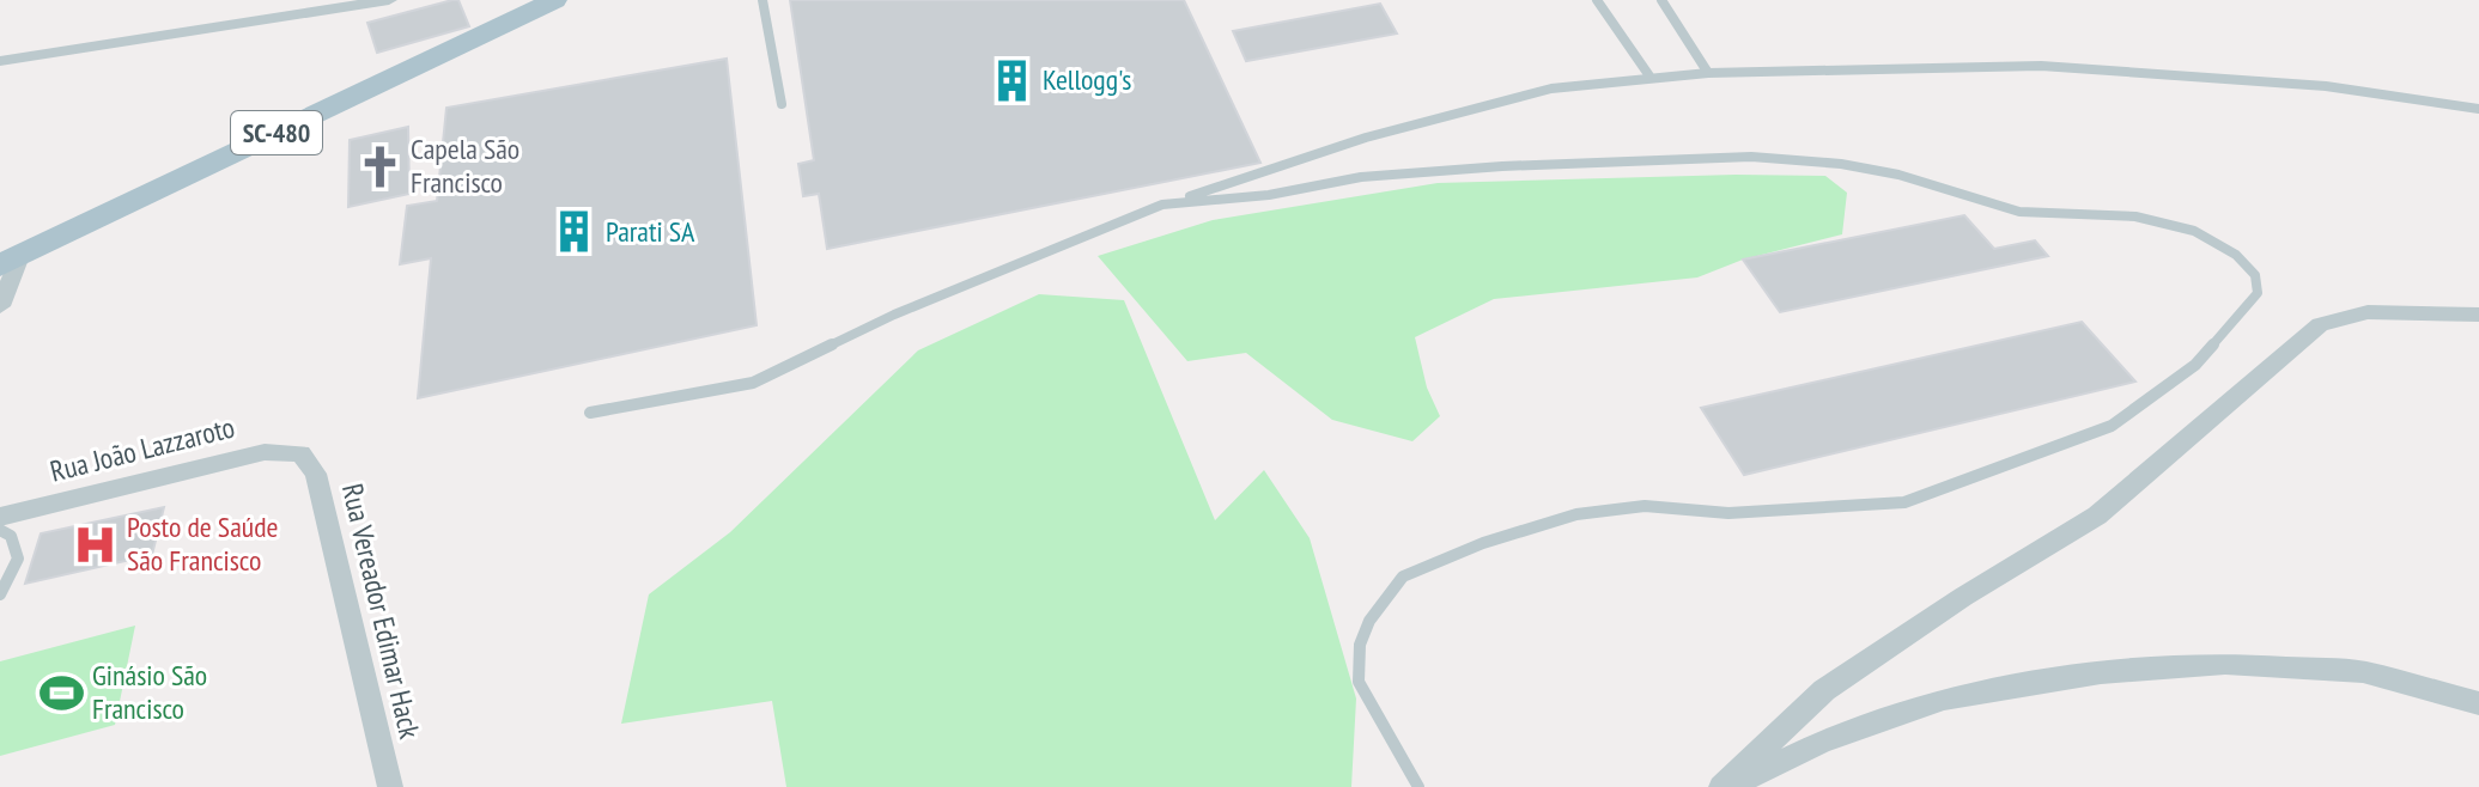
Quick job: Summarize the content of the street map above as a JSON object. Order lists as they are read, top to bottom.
{
  "streets": {
    "main road": ["SC-480"],
    "street": ["Rua João Lazzaroto", "Rua Vereador Edimar Hack"]
  },
  "crossings": [
    ["Rua João Lazzaroto", "Rua Vereador Edimar Hack"]
  ],
  "places": {
    "building": ["Kellogg's", "Parati SA"],
    "church": ["Capela São Francisco"],
    "hospital": ["Posto de Saúde São Francisco"],
    "sports": ["Ginásio São Francisco"]
  }
}
